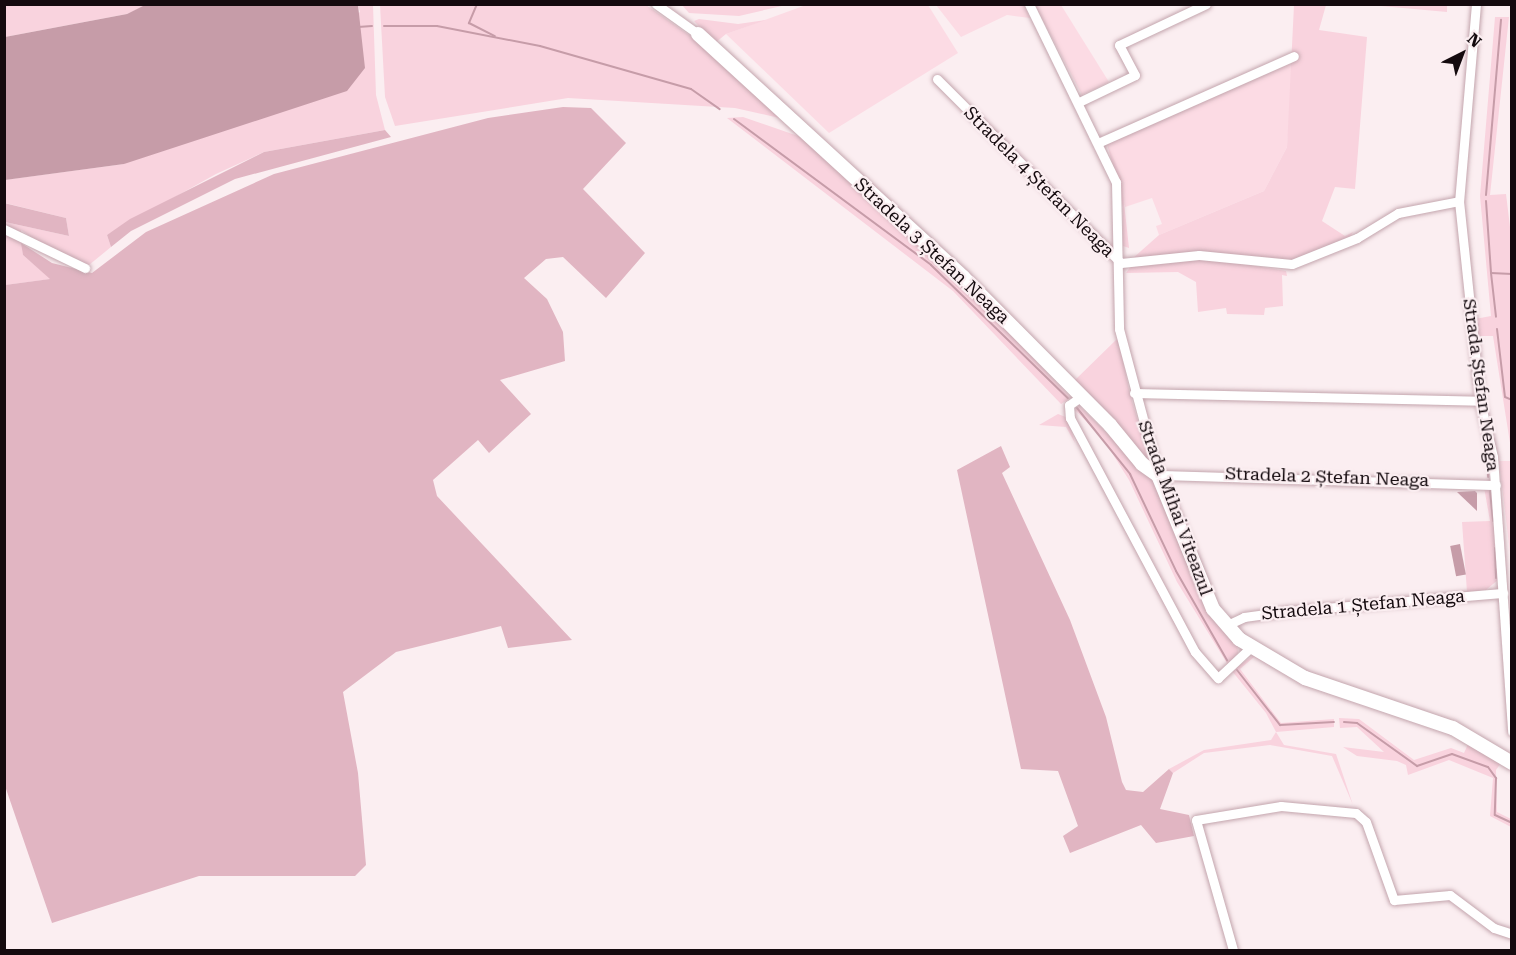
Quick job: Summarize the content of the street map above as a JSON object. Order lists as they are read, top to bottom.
{
  "streets": {
    "street": [
      "Stradela 4 Ștefan Neaga",
      "Stradela 3 Ștefan Neaga",
      "Strada Ștefan Neaga",
      "Stradela 2 Ștefan Neaga",
      "Strada Mihai Viteazul",
      "Stradela 1 Ștefan Neaga"
    ]
  },
  "crossings": [
    ["Stradela 4 Ștefan Neaga", "Strada Ștefan Neaga"],
    ["Stradela 4 Ștefan Neaga", "Strada Mihai Viteazul"],
    ["Stradela 3 Ștefan Neaga", "Stradela 2 Ștefan Neaga"],
    ["Stradela 3 Ștefan Neaga", "Strada Mihai Viteazul"],
    ["Strada Ștefan Neaga", "Stradela 2 Ștefan Neaga"],
    ["Strada Ștefan Neaga", "Stradela 1 Ștefan Neaga"],
    ["Stradela 2 Ștefan Neaga", "Strada Mihai Viteazul"],
    ["Strada Mihai Viteazul", "Stradela 1 Ștefan Neaga"]
  ],
  "north": "top right"
}
